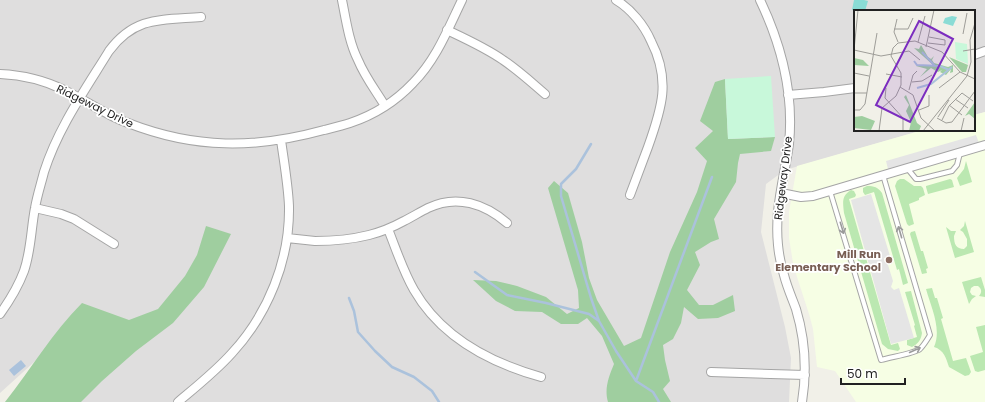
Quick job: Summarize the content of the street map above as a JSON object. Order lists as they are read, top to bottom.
{
  "streets": {
    "street": ["Ridgeway Drive"]
  },
  "places": ["Mill Run Elementary School"],
  "scale_bar": "50 m"
}
